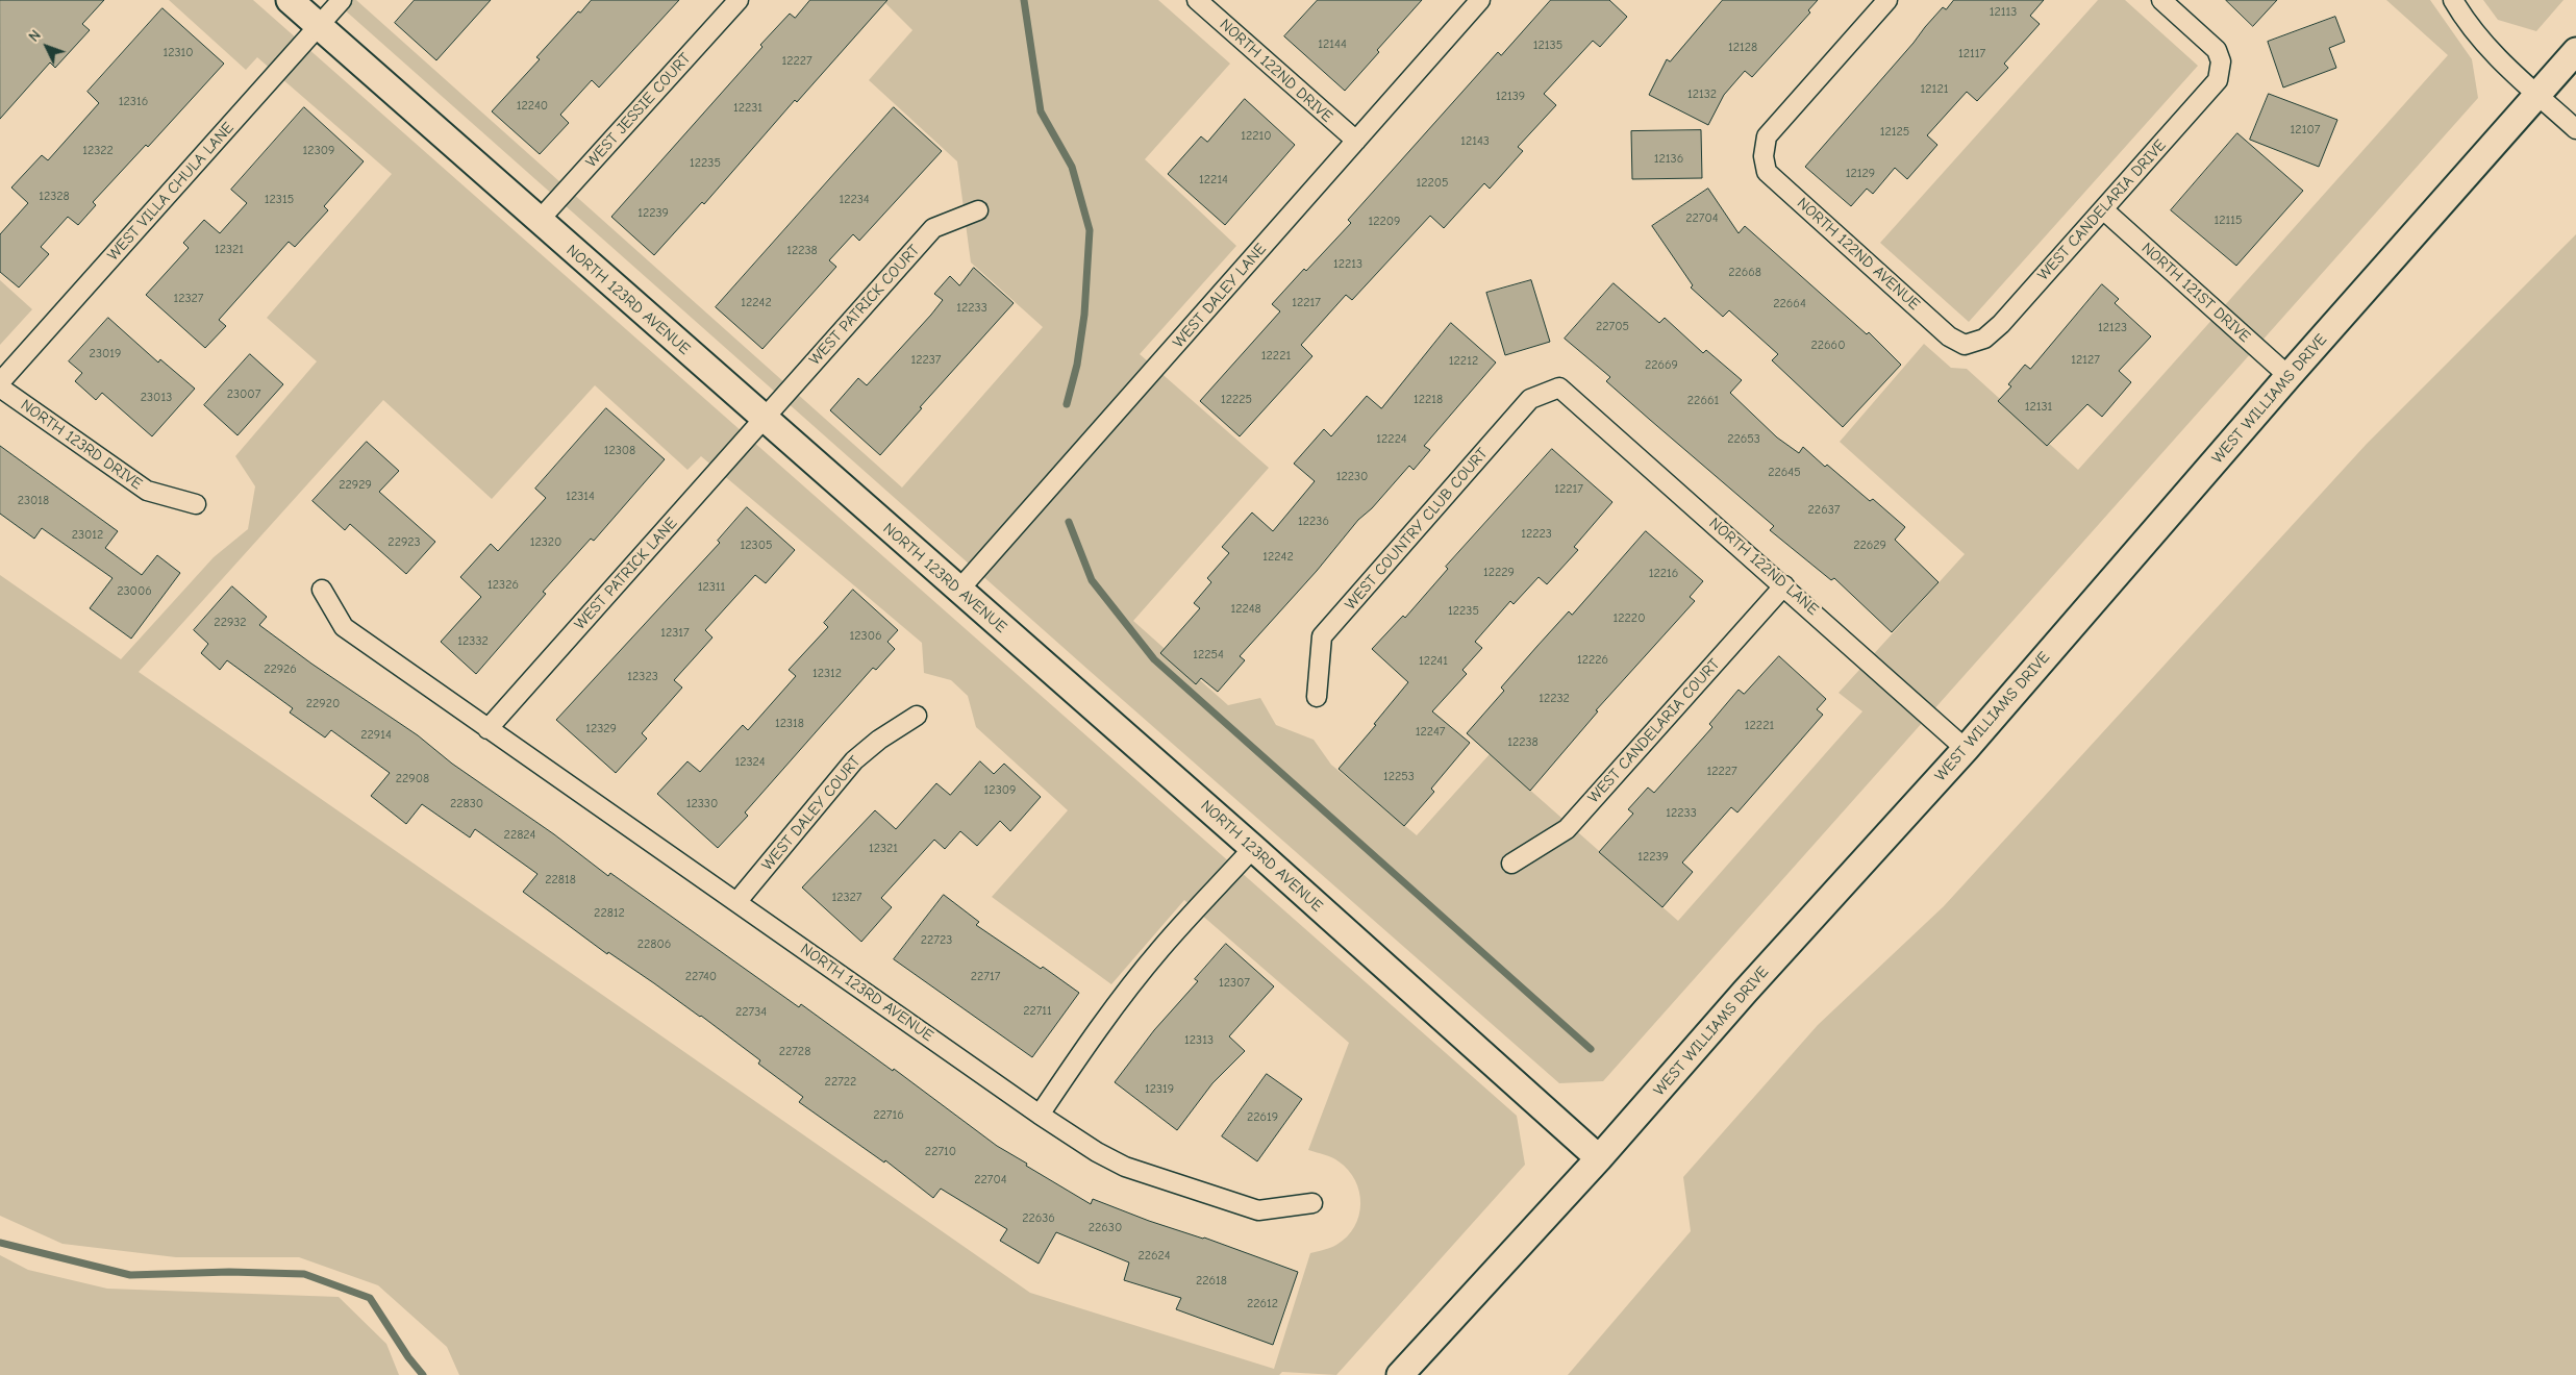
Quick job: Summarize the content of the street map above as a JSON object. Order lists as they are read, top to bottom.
{
  "streets": {
    "main road": ["NORTH 123RD AVENUE", "WEST WILLIAMS DRIVE"],
    "street": [
      "NORTH 122ND DRIVE",
      "WEST JESSIE COURT",
      "WEST VILLA CHULA LANE",
      "WEST CANDELARIA DRIVE",
      "NORTH 122ND AVENUE",
      "NORTH 121ST DRIVE",
      "WEST DALEY LANE",
      "WEST PATRICK COURT",
      "NORTH 123RD DRIVE",
      "WEST COUNTRY CLUB COURT",
      "NORTH 122ND LANE",
      "WEST PATRICK LANE",
      "WEST CANDELARIA COURT",
      "WEST DALEY COURT"
    ]
  },
  "crossings": [
    ["NORTH 122ND DRIVE", "WEST DALEY LANE"],
    ["WEST JESSIE COURT", "NORTH 123RD AVENUE"],
    ["WEST VILLA CHULA LANE", "NORTH 123RD AVENUE"],
    ["WEST CANDELARIA DRIVE", "NORTH 122ND AVENUE"],
    ["WEST CANDELARIA DRIVE", "NORTH 121ST DRIVE"],
    ["NORTH 121ST DRIVE", "WEST WILLIAMS DRIVE"],
    ["WEST DALEY LANE", "NORTH 123RD AVENUE"],
    ["NORTH 123RD AVENUE", "WEST PATRICK COURT"],
    ["NORTH 123RD AVENUE", "WEST WILLIAMS DRIVE"],
    ["NORTH 123RD AVENUE", "WEST PATRICK LANE"],
    ["NORTH 123RD AVENUE", "WEST DALEY COURT"],
    ["WEST PATRICK COURT", "WEST PATRICK LANE"],
    ["WEST WILLIAMS DRIVE", "NORTH 122ND LANE"],
    ["WEST COUNTRY CLUB COURT", "NORTH 122ND LANE"],
    ["NORTH 122ND LANE", "WEST CANDELARIA COURT"]
  ],
  "house_numbers": [
    "12113",
    "12144",
    "12135",
    "12128",
    "12310",
    "12117",
    "12227",
    "12121",
    "12132",
    "12139",
    "12316",
    "12240",
    "12231",
    "12107",
    "12125",
    "12210",
    "12143",
    "12322",
    "12309",
    "12136",
    "12235",
    "12129",
    "12214",
    "12205",
    "12328",
    "12315",
    "12234",
    "12239",
    "22704",
    "12115",
    "12209",
    "12321",
    "12238",
    "12213",
    "22668",
    "12327",
    "12242",
    "12217",
    "22664",
    "12233",
    "22705",
    "12123",
    "22660",
    "23019",
    "12221",
    "12237",
    "12127",
    "12212",
    "22669",
    "23007",
    "23013",
    "12225",
    "12218",
    "22661",
    "12131",
    "12224",
    "22653",
    "12308",
    "22645",
    "12230",
    "22929",
    "12217",
    "12314",
    "23018",
    "22637",
    "12236",
    "12223",
    "23012",
    "22923",
    "12320",
    "12305",
    "22629",
    "12242",
    "12229",
    "12216",
    "12326",
    "12311",
    "23006",
    "12248",
    "12235",
    "12220",
    "22932",
    "12317",
    "12306",
    "12332",
    "12254",
    "12226",
    "12241",
    "22926",
    "12312",
    "12323",
    "12232",
    "22920",
    "12318",
    "12221",
    "12329",
    "12247",
    "22914",
    "12238",
    "12324",
    "12227",
    "12253",
    "22908",
    "12309",
    "22830",
    "12330",
    "12233",
    "22824",
    "12321",
    "12239",
    "22818",
    "12327",
    "22812",
    "22723",
    "22806",
    "22740",
    "22717",
    "12307",
    "22711",
    "22734",
    "12313",
    "22728",
    "22722",
    "12319",
    "22716",
    "22619",
    "22710",
    "22704",
    "22636",
    "22630",
    "22624",
    "22618",
    "22612"
  ],
  "north": "top left"
}
